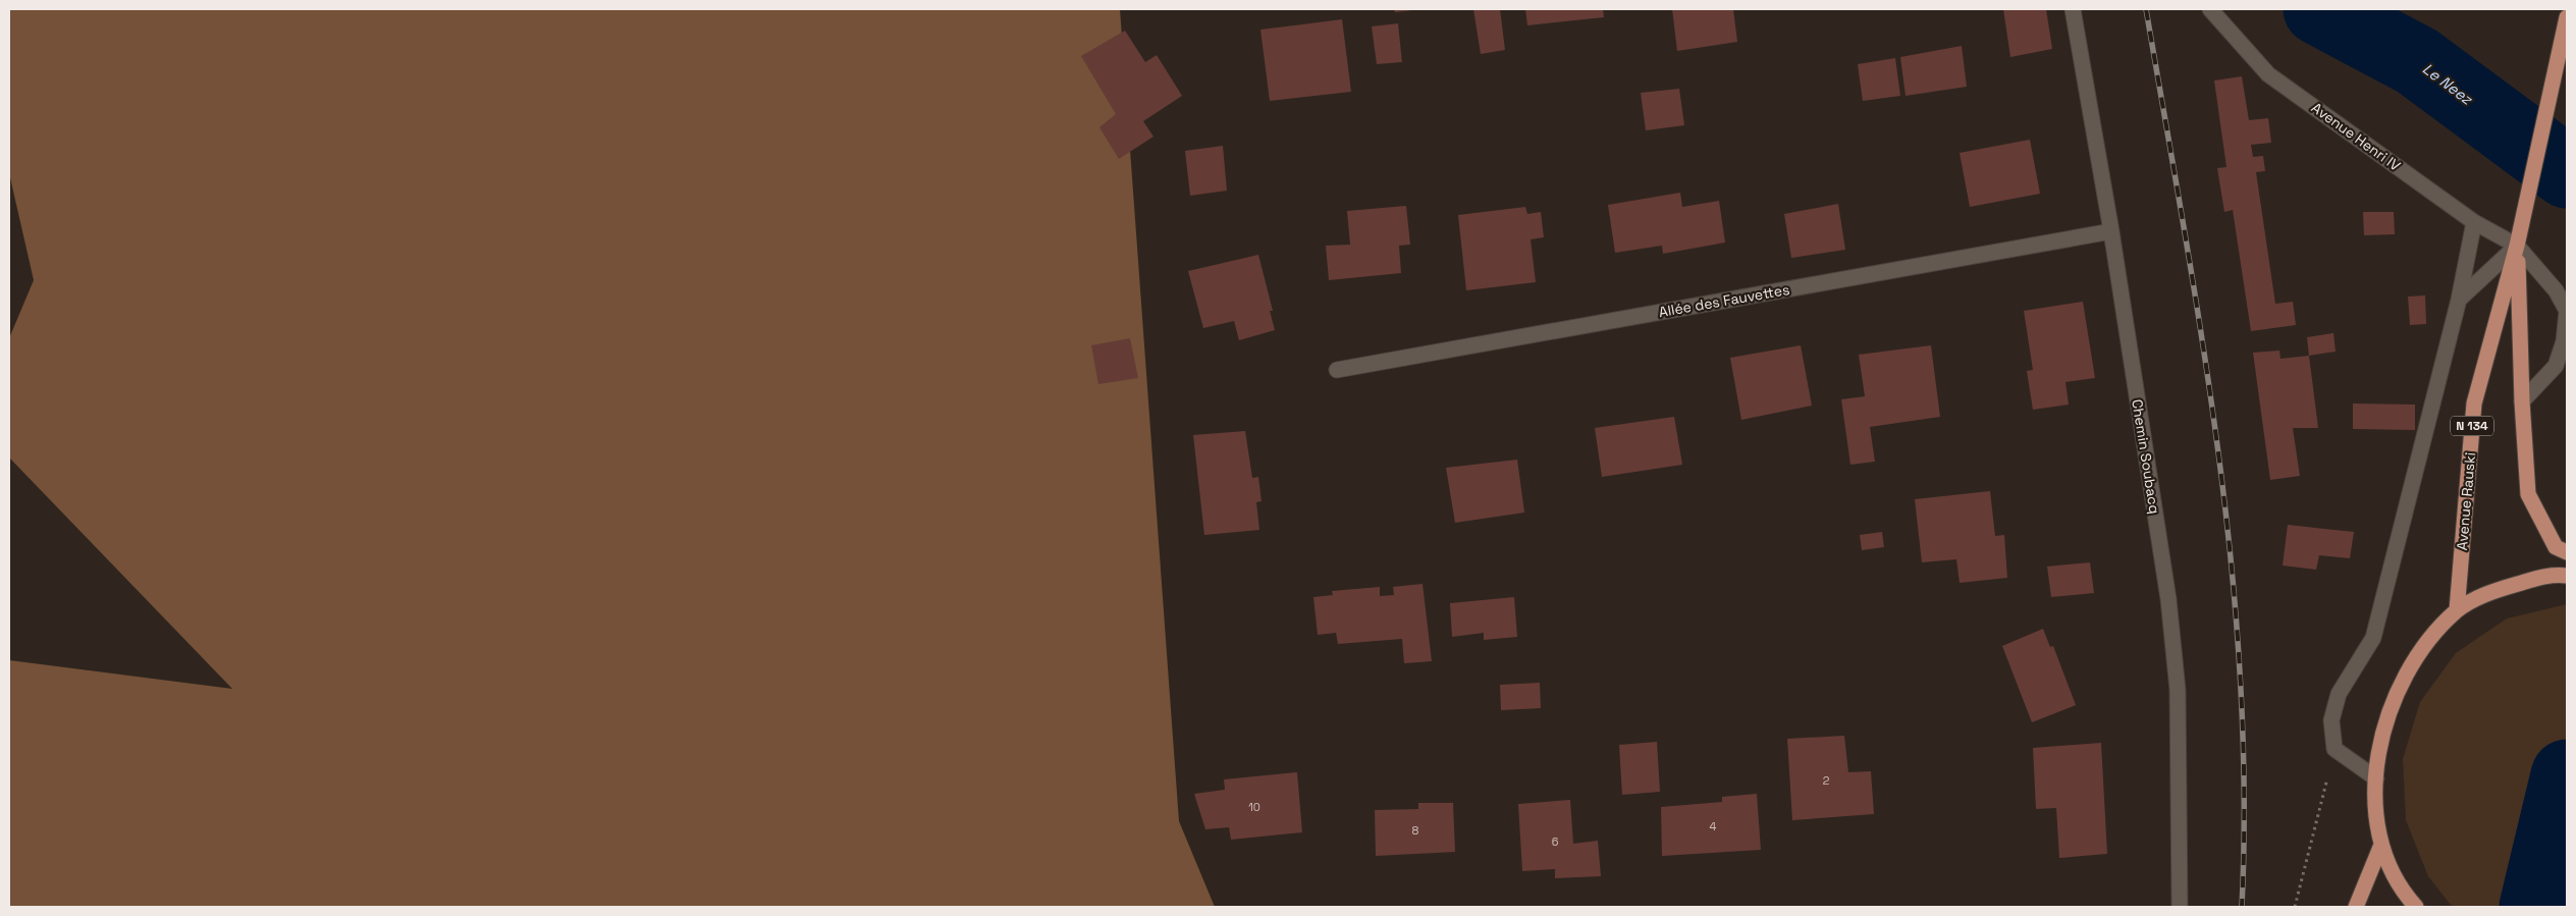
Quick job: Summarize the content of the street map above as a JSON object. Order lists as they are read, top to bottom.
{
  "streets": {
    "main road": ["N 134", "Avenue Rauski"],
    "street": ["Avenue Henri IV", "Allée des Fauvettes", "Chemin Soubacq"]
  },
  "crossings": [
    ["Avenue Henri IV", "Avenue Rauski"],
    ["Allée des Fauvettes", "Chemin Soubacq"]
  ],
  "water": ["Le Neez"],
  "house_numbers": [
    "2",
    "10",
    "4",
    "8",
    "6"
  ]
}
